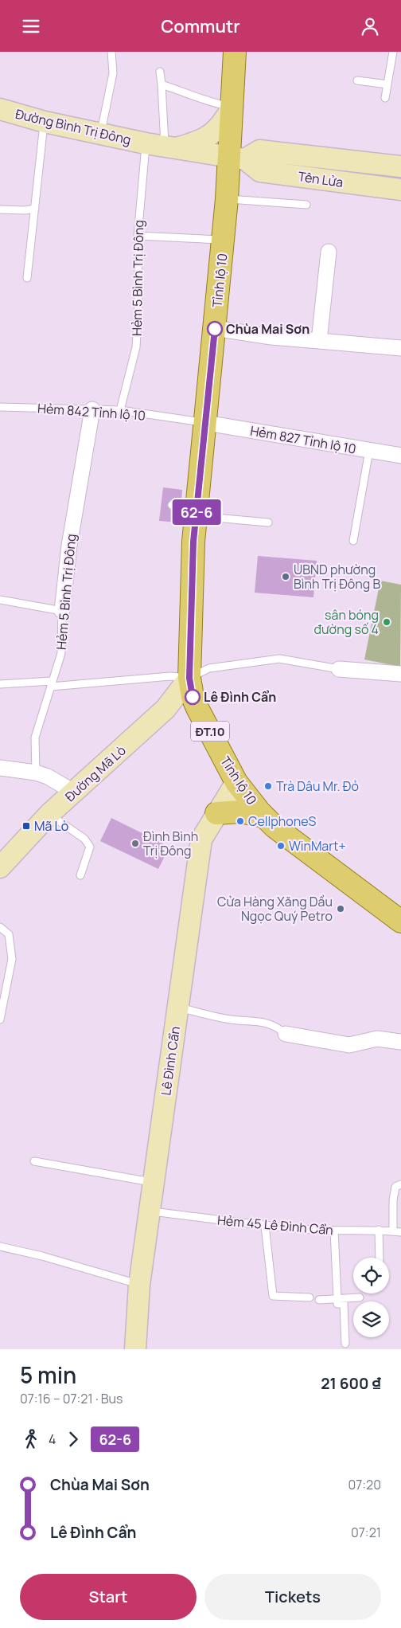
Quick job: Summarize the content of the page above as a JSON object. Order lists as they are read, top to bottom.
{
  "streets": {
    "main road": ["Tỉnh lộ 10", "ĐT.10"],
    "street": [
      "Đường Bình Trị Đông",
      "Tên Lửa",
      "Hẻm 5 Bình Trị Đông",
      "Hẻm 827 Tỉnh lộ 10",
      "Đường Mã Lò",
      "Lê Đình Cẩn"
    ],
    "lane": ["Hẻm 842 Tỉnh lộ 10", "Hẻm 45 Lê Đình Cẩn"]
  },
  "crossings": [
    ["Đường Bình Trị Đông", "Tên Lửa"],
    ["Đường Bình Trị Đông", "Hẻm 5 Bình Trị Đông"],
    ["Đường Bình Trị Đông", "Tỉnh lộ 10"],
    ["Tên Lửa", "Tỉnh lộ 10"],
    ["Hẻm 5 Bình Trị Đông", "Hẻm 842 Tỉnh lộ 10"],
    ["Tỉnh lộ 10", "Hẻm 842 Tỉnh lộ 10"],
    ["Tỉnh lộ 10", "Hẻm 827 Tỉnh lộ 10"],
    ["Tỉnh lộ 10", "Đường Mã Lò"],
    ["Tỉnh lộ 10", "Lê Đình Cẩn"],
    ["Hẻm 842 Tỉnh lộ 10", "Hẻm 827 Tỉnh lộ 10"],
    ["Lê Đình Cẩn", "Hẻm 45 Lê Đình Cẩn"]
  ],
  "places": {
    "other": [
      "Chùa Mai Sơn",
      "UBND phường Bình Trị Đông B",
      "sân bóng đường số 4",
      "Lê Đình Cẩn",
      "Trà Dâu Mr. Đỏ",
      "CellphoneS",
      "Đình Bình Trị Đông",
      "WinMart+",
      "Cửa Hàng Xăng Dầu Ngọc Quý Petro"
    ],
    "transit": ["Mã Lò"]
  },
  "lines": ["bus line 62-6"],
  "page": {
    "header": "Commutr",
    "on_map": "62-6",
    "heading": ["5 min", "07:16 – 07:21 · Bus", "21 600 ₫"],
    "legs": ["4", "62-6"],
    "list": [
      {
        "name": "Chùa Mai Sơn",
        "value": "07:20"
      },
      {
        "name": "Lê Đình Cẩn",
        "value": "07:21"
      }
    ],
    "buttons": ["Start", "Tickets"]
  }
}
